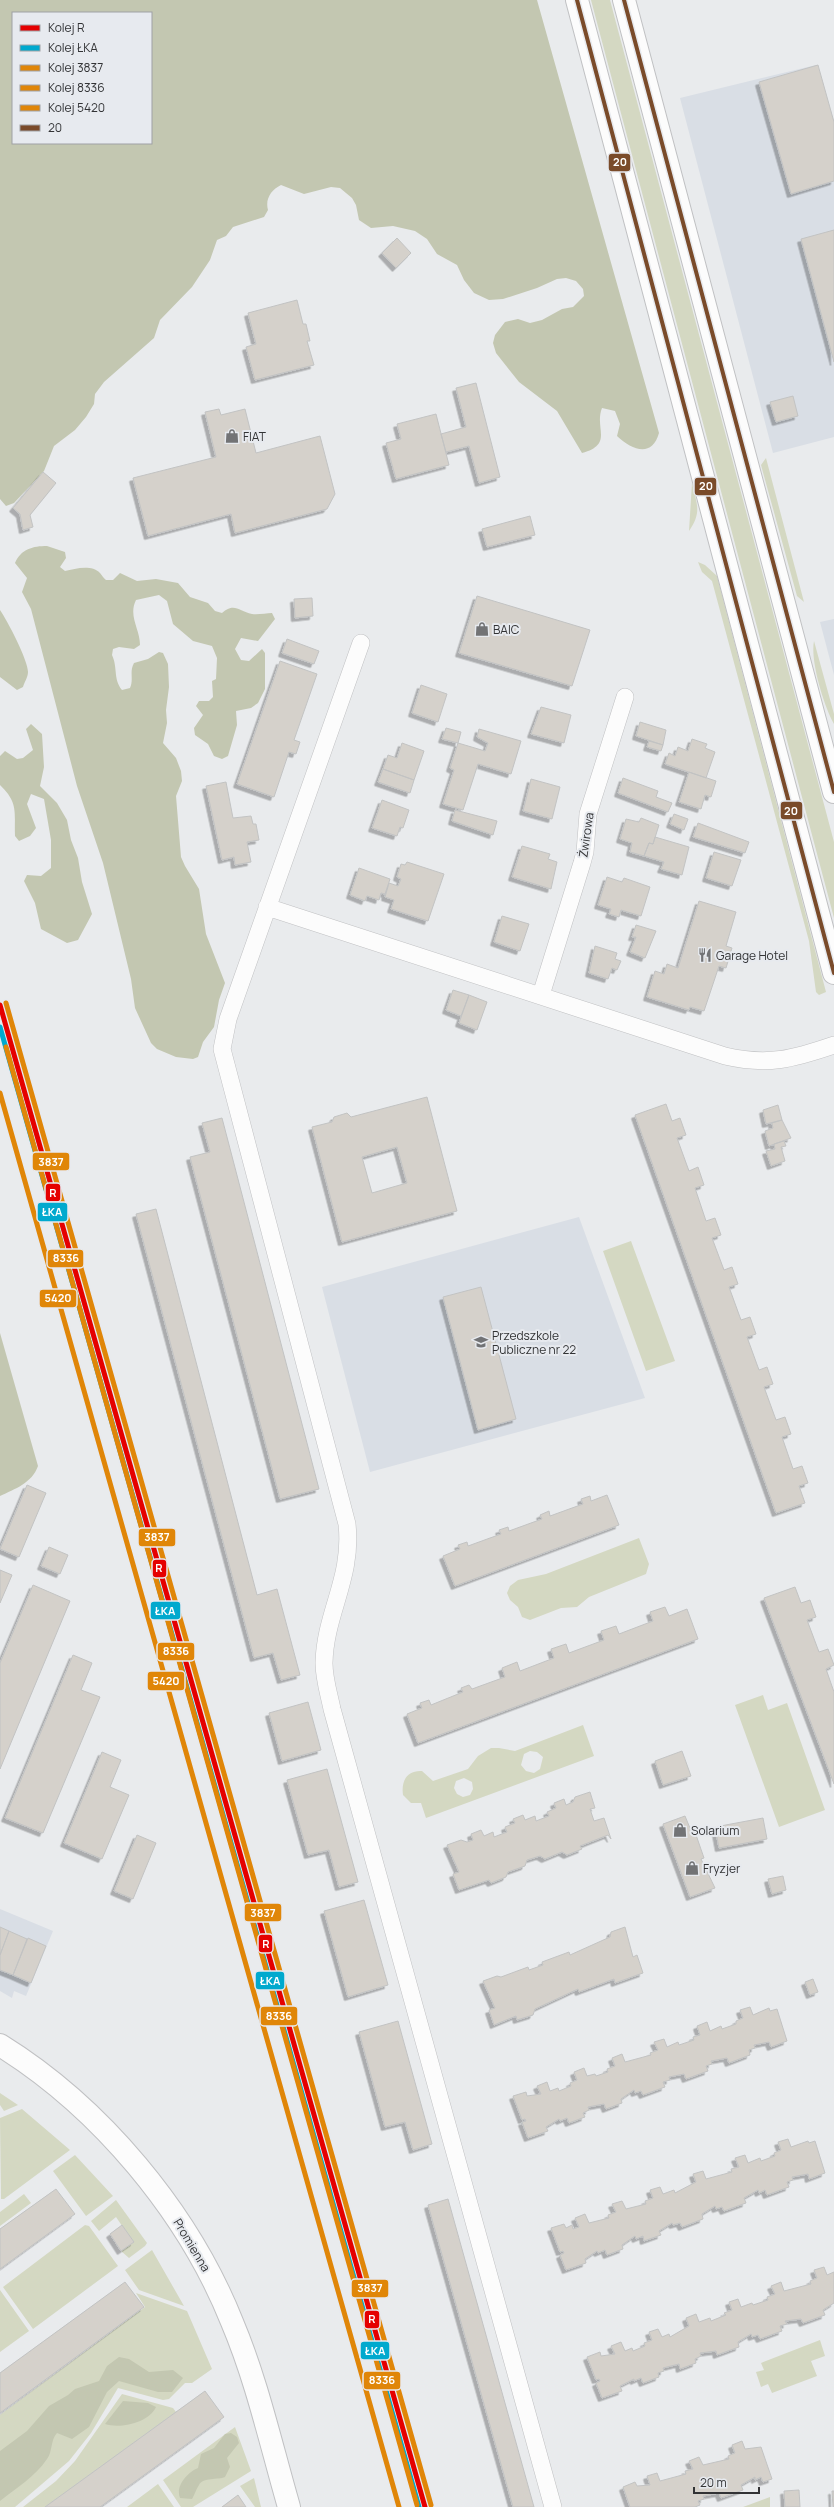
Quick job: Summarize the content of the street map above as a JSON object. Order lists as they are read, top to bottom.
{
  "streets": {
    "main road": ["Promienna"],
    "street": ["Żwirowa"]
  },
  "places": {
    "shop": [
      "FIAT",
      "BAIC",
      "Solarium",
      "Fryzjer"
    ],
    "restaurant": ["Garage Hotel"],
    "school or university": ["Przedszkole Publiczne nr 22"]
  },
  "lines": [
    "transit line 20",
    "rail line 3837",
    "rail line R",
    "rail line ŁKA",
    "rail line 8336",
    "rail line 5420"
  ],
  "legend": [
    "Kolej R",
    "Kolej ŁKA",
    "Kolej 3837",
    "Kolej 8336",
    "Kolej 5420",
    "20"
  ],
  "scale_bar": "20 m"
}
